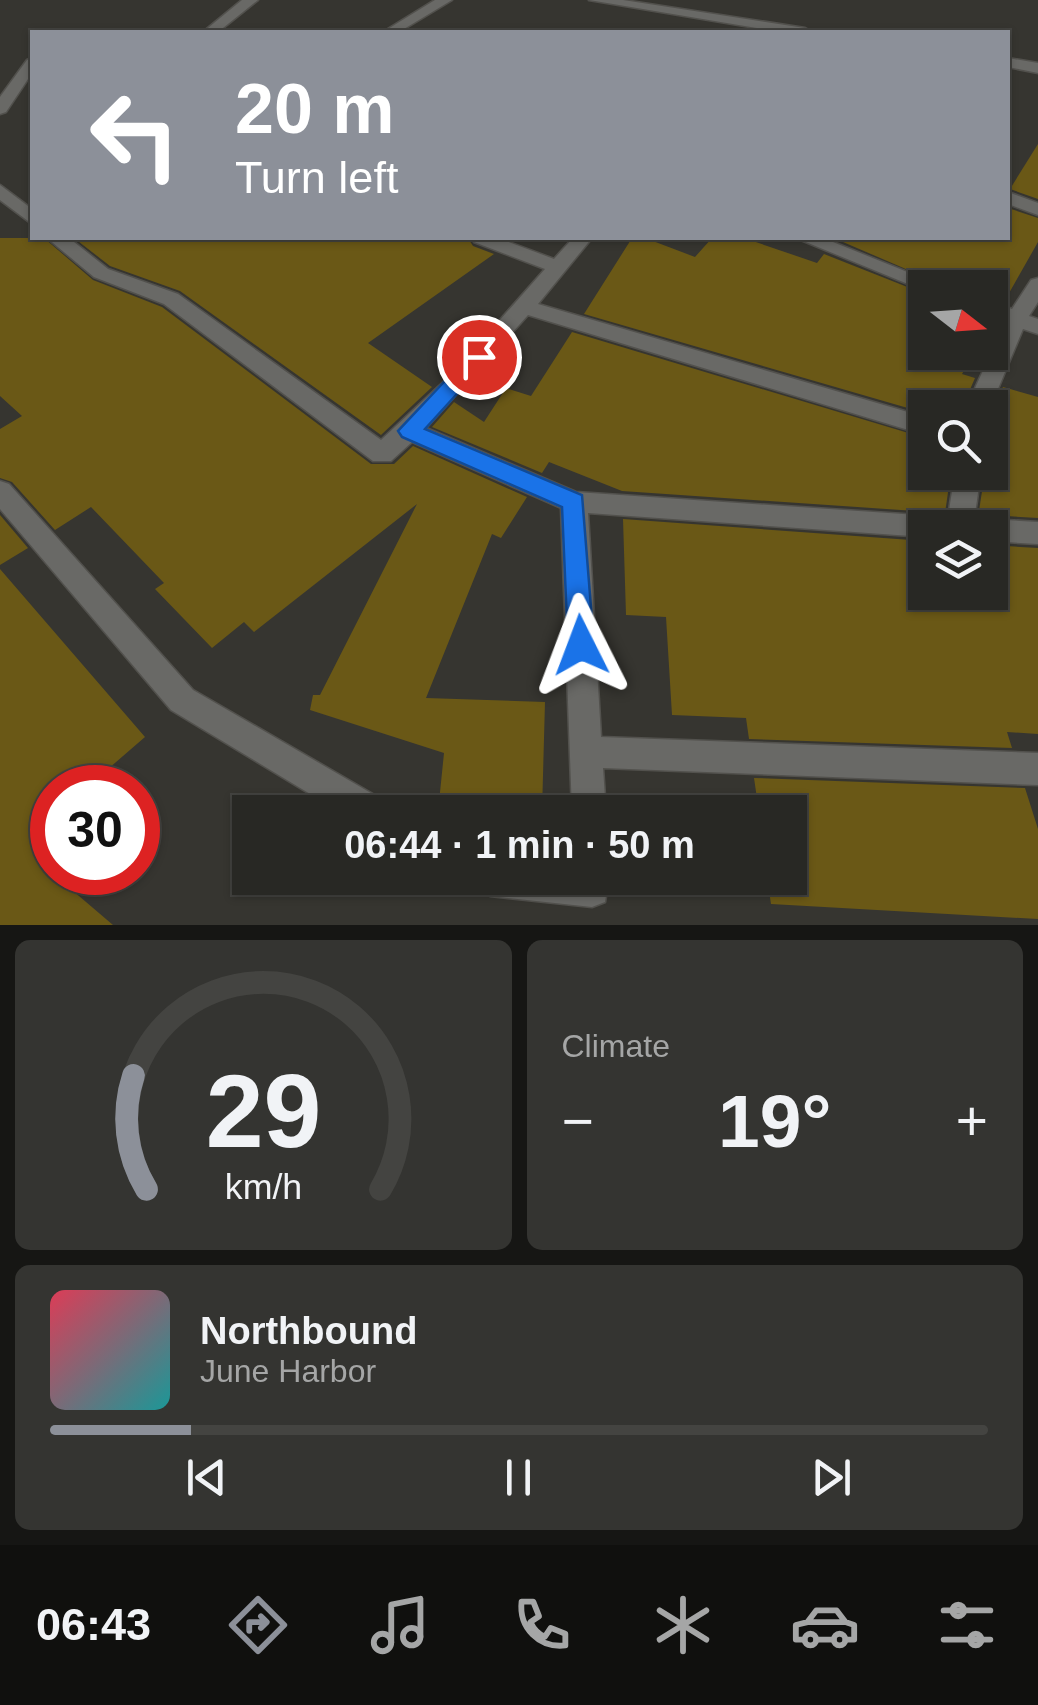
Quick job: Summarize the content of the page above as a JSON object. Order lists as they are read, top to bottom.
{
  "north": "right",
  "page": {
    "turn": ["20 m", "Turn left"],
    "limit": "30",
    "trip": "06:44 · 1 min · 50 m",
    "tile": "Climate",
    "heat": ["−", "19°", "+"],
    "song": ["Northbound", "June Harbor"],
    "tabs": "06:43",
    "gauge": ["29", "km/h"]
  }
}
